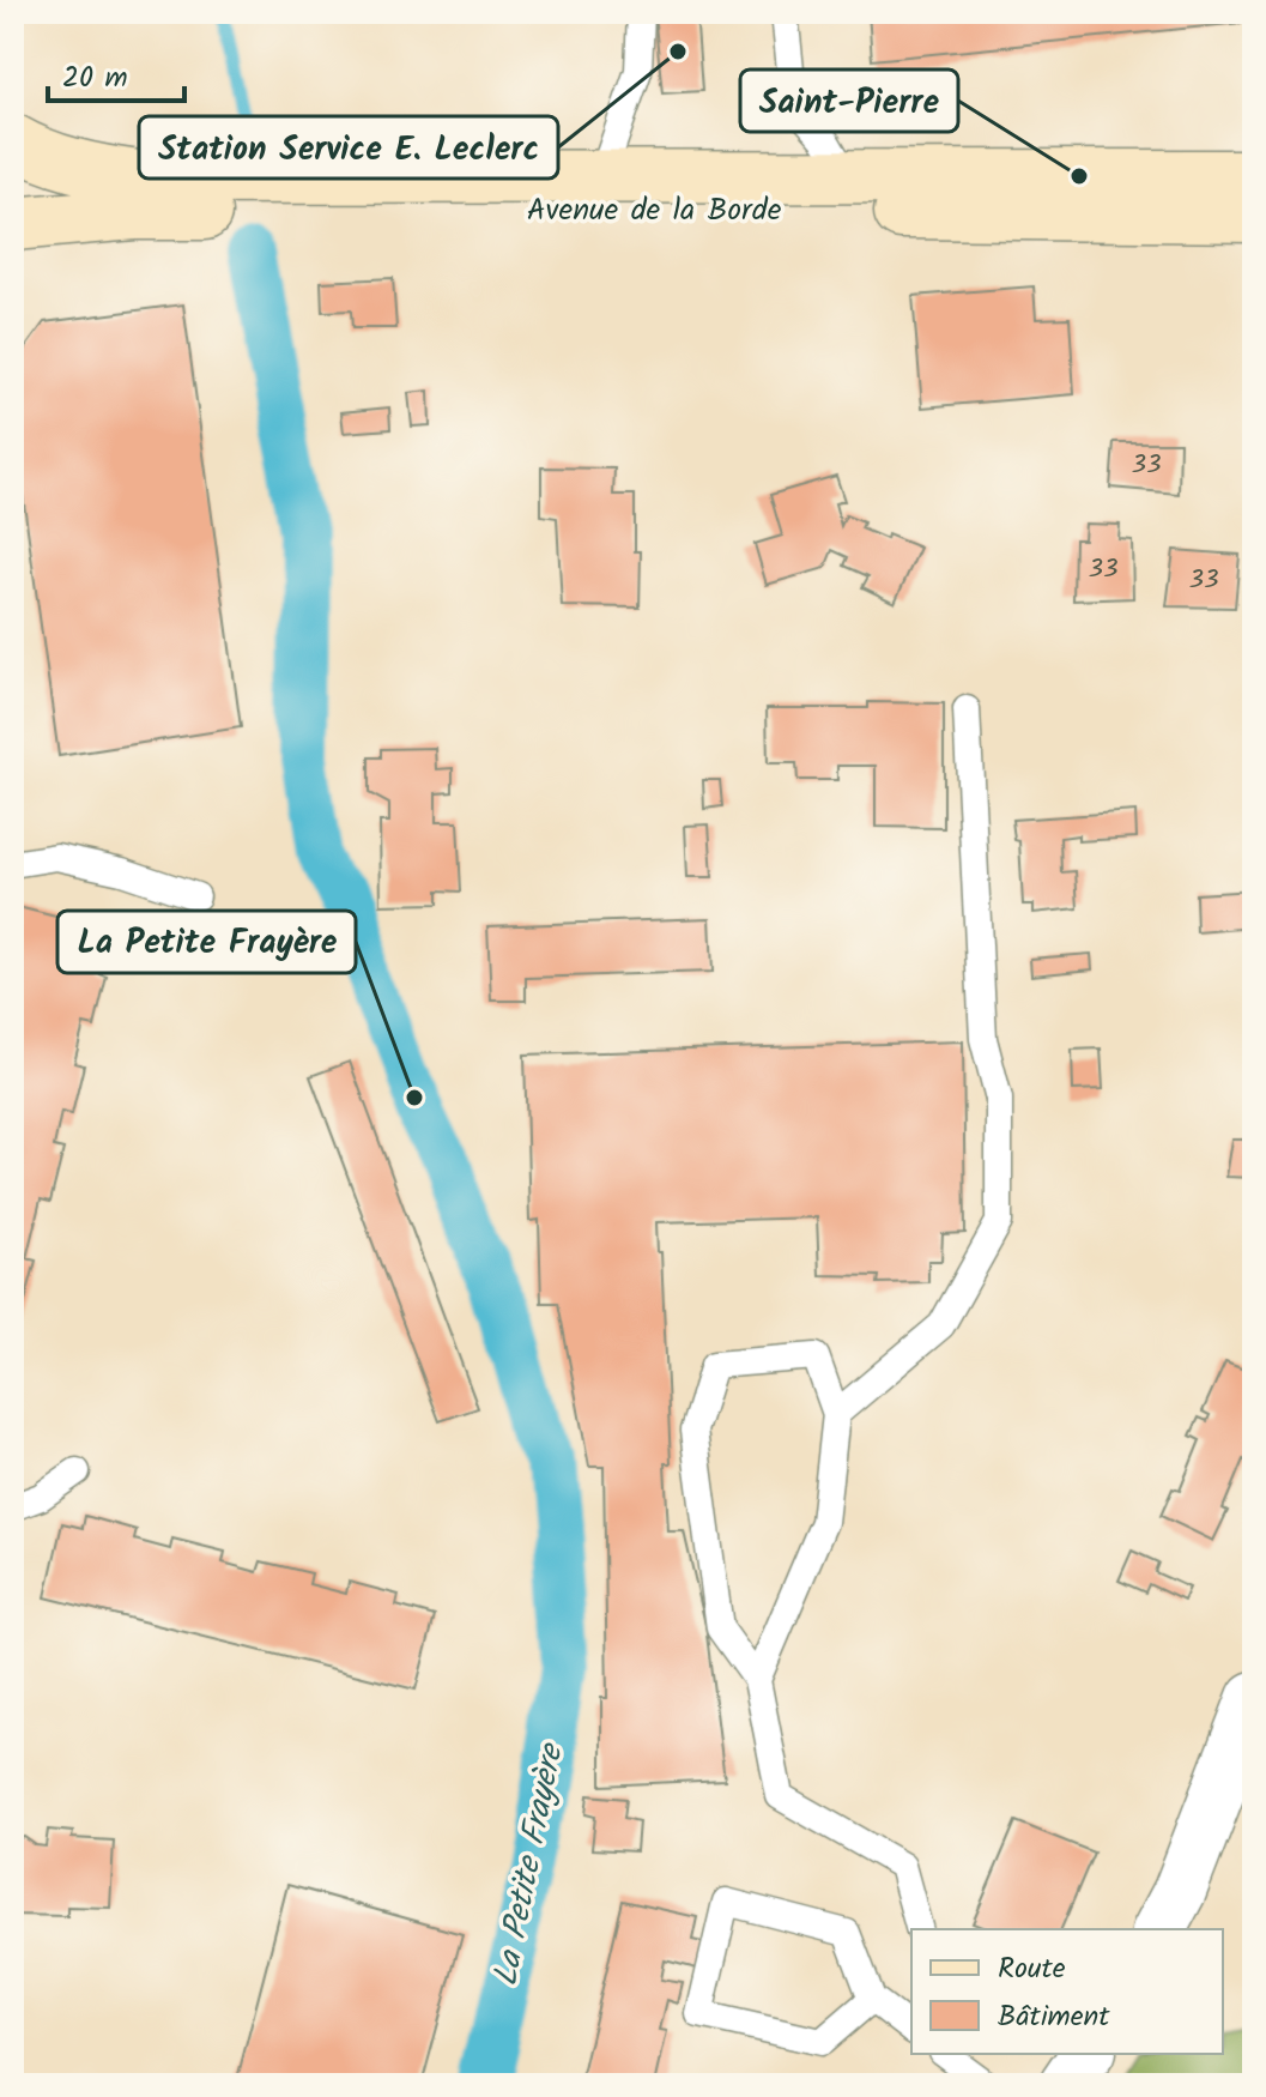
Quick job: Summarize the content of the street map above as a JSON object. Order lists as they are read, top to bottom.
{
  "streets": {
    "main road": ["Avenue de la Borde"]
  },
  "water": ["La Petite Frayère"],
  "places": ["Station Service E. Leclerc", "Saint-Pierre", "La Petite Frayère"],
  "house_numbers": ["33", "33", "33"],
  "legend": ["Route", "Bâtiment"],
  "scale_bar": "20 m"
}
